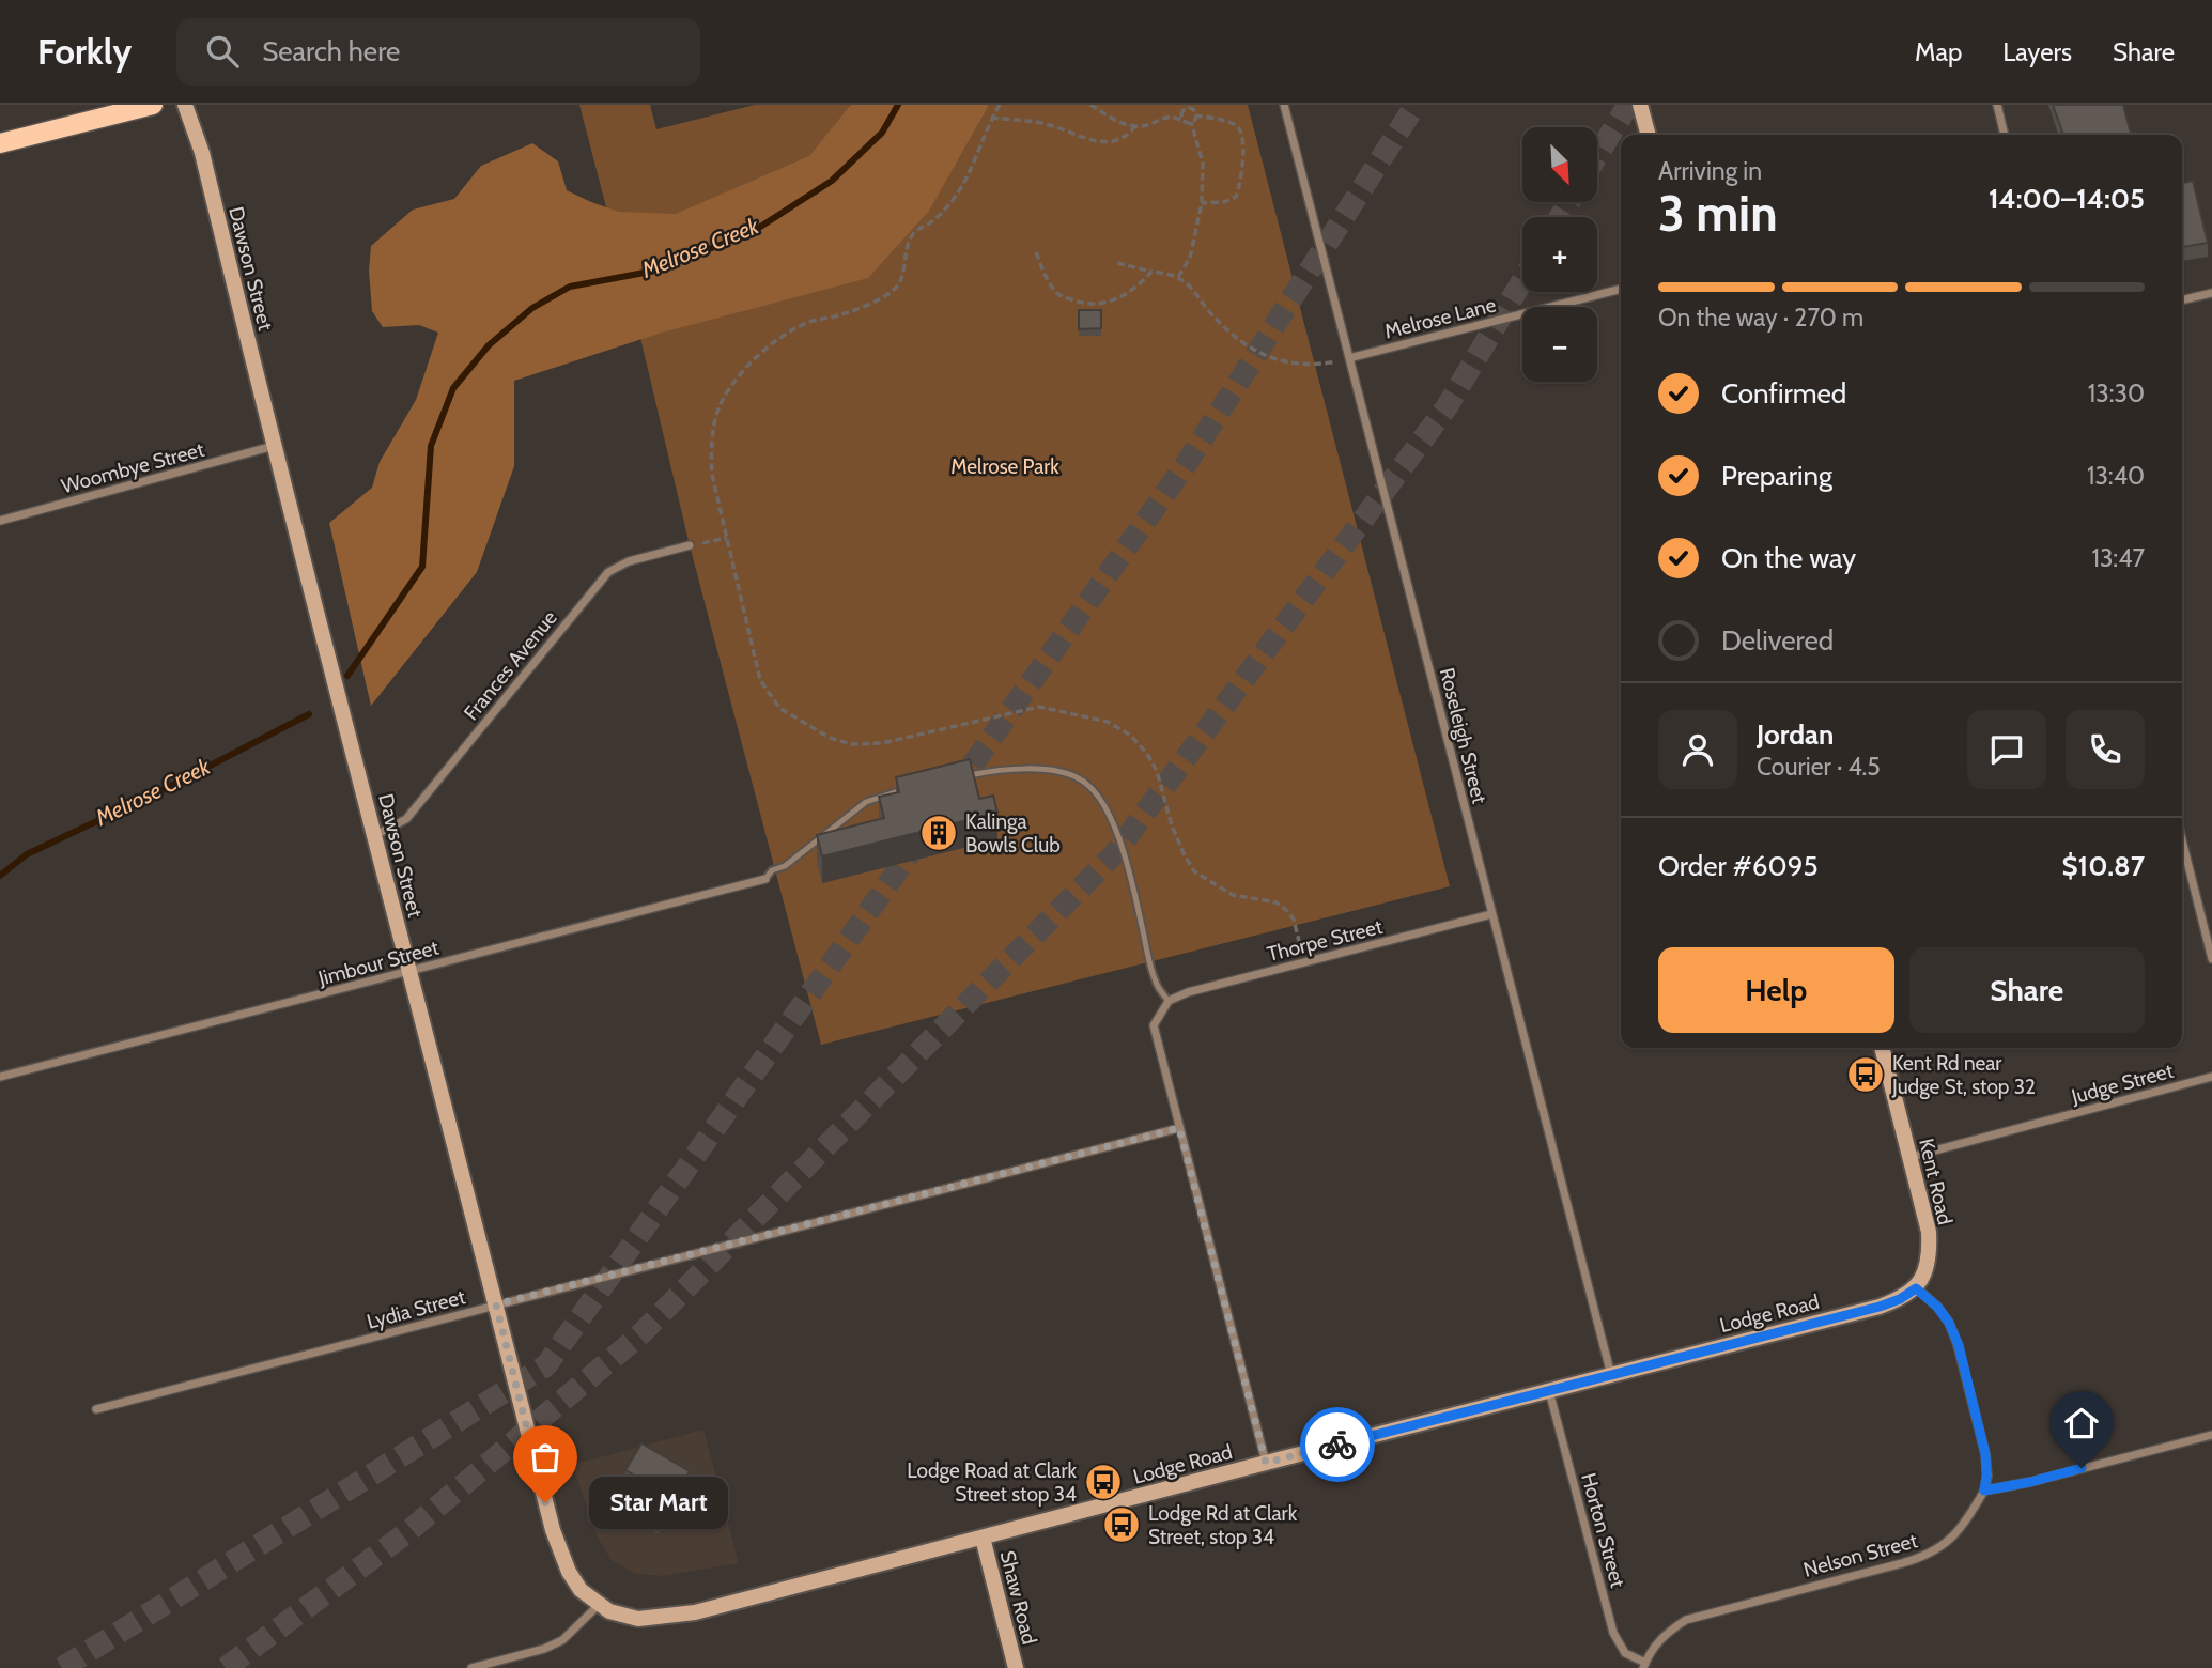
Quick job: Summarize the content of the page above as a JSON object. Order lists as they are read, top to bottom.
{
  "streets": {
    "street": [
      "Dawson Street",
      "Melrose Lane",
      "Woombye Street",
      "Frances Avenue",
      "Roseleigh Street",
      "Thorpe Street",
      "Jimbour Street",
      "Judge Street",
      "Kent Road",
      "Lydia Street",
      "Lodge Road",
      "Horton Street",
      "Nelson Street",
      "Shaw Road"
    ]
  },
  "crossings": [
    ["Dawson Street", "Woombye Street"],
    ["Dawson Street", "Frances Avenue"],
    ["Dawson Street", "Jimbour Street"],
    ["Dawson Street", "Lydia Street"],
    ["Dawson Street", "Lodge Road"],
    ["Melrose Lane", "Roseleigh Street"],
    ["Roseleigh Street", "Thorpe Street"],
    ["Roseleigh Street", "Lodge Road"],
    ["Judge Street", "Kent Road"],
    ["Kent Road", "Lodge Road"],
    ["Lodge Road", "Horton Street"],
    ["Lodge Road", "Shaw Road"],
    ["Horton Street", "Nelson Street"]
  ],
  "water": ["Melrose Creek"],
  "parks": ["Melrose Park"],
  "places": {
    "building": ["Kalinga Bowls Club"],
    "bus stop": ["Kent Rd near Judge St, stop 32", "Lodge Road at Clark Street stop 34", "Lodge Rd at Clark Street, stop 34"],
    "other": ["Star Mart"]
  },
  "north": "bottom right",
  "page": {
    "header": "Forkly",
    "search": "Search here",
    "nav": ["Map", "Layers", "Share"],
    "map_buttons": ["+", "−"],
    "heading": ["3 min", "Arriving in", "14:00–14:05"],
    "panel": [
      "Jordan",
      "Courier · 4.5",
      "Order #6095",
      "$10.87"
    ],
    "bar": "On the way · 270 m",
    "list": [
      ["Confirmed", "13:30"],
      ["Preparing", "13:40"],
      ["On the way", "13:47"],
      "Delivered"
    ],
    "buttons": ["Help", "Share"],
    "bubble": "Star Mart"
  }
}
